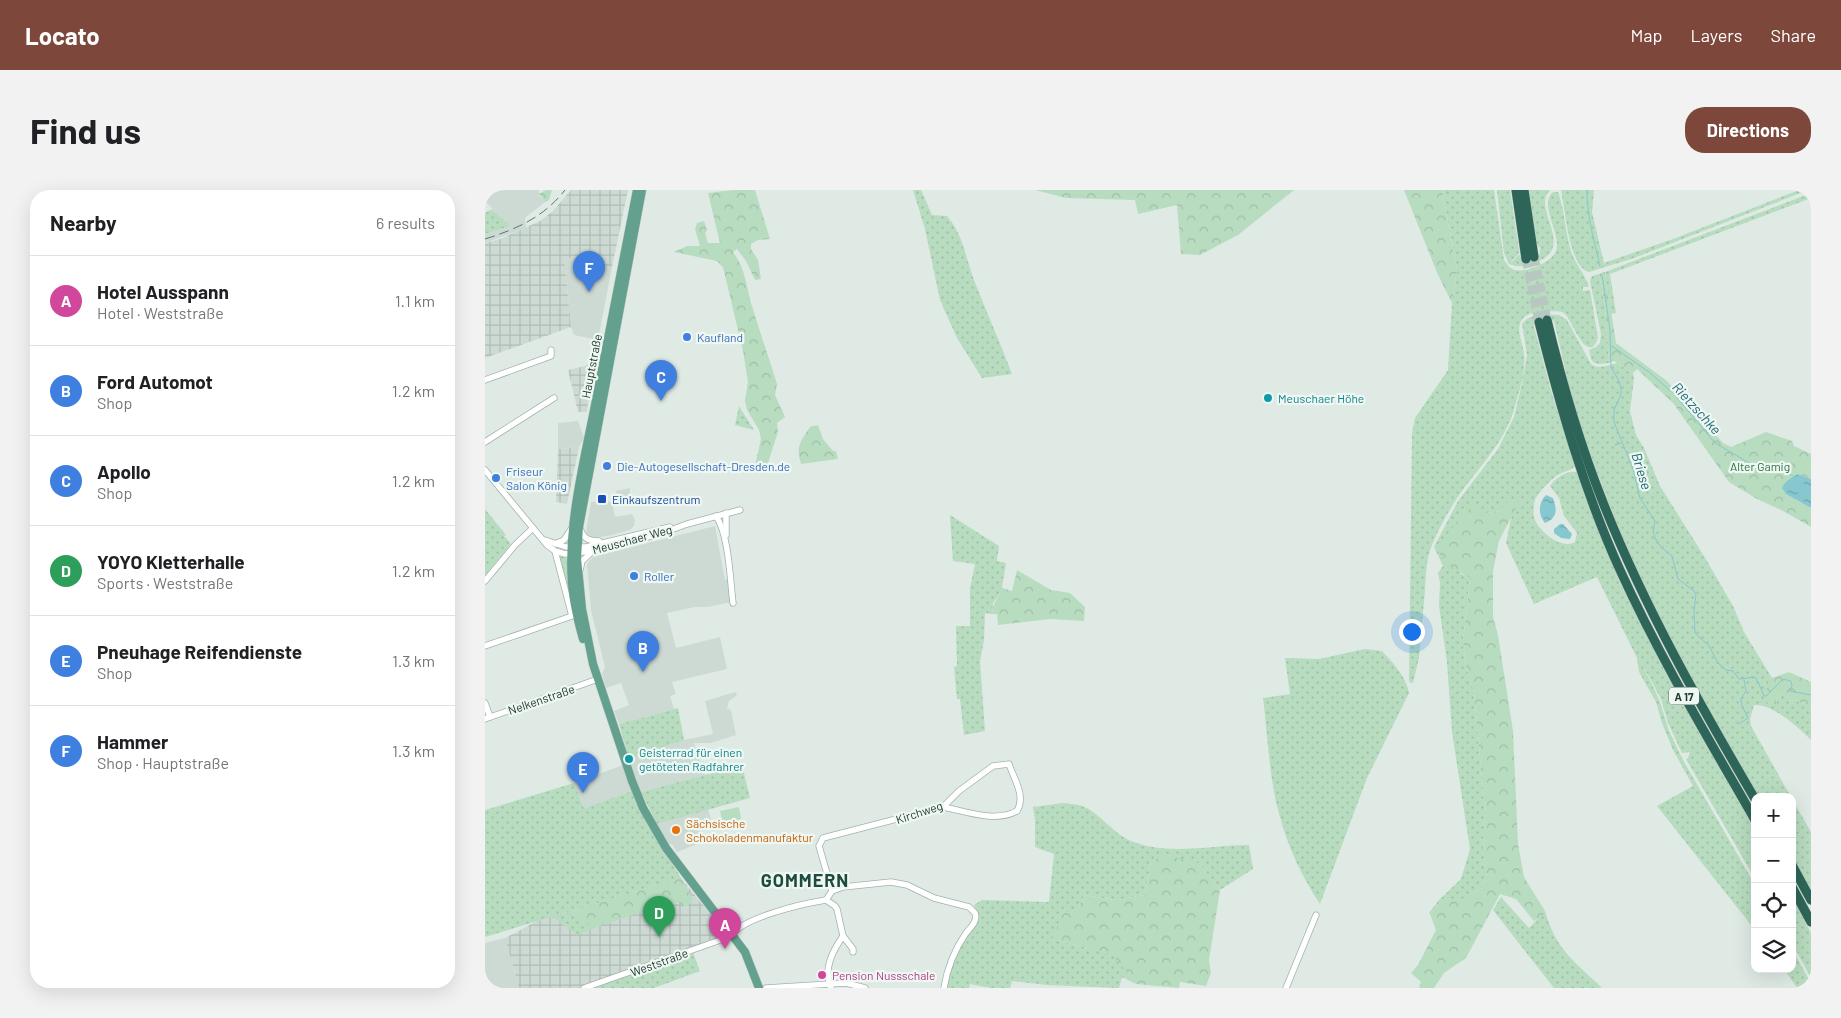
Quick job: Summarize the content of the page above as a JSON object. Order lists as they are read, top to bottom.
{
  "streets": {
    "highway": ["A 17"],
    "main road": ["Hauptstraße"],
    "street": [
      "Meuschaer Weg",
      "Nelkenstraße",
      "Kirchweg",
      "Weststraße"
    ]
  },
  "crossings": [
    ["Hauptstraße", "Meuschaer Weg"]
  ],
  "districts": ["GOMMERN"],
  "water": ["Rietzschke", "Briese"],
  "parks": ["Alter Gamig"],
  "places": {
    "other": [
      "Kaufland",
      "Meuschaer Höhe",
      "Die-Autogesellschaft-Dresden.de",
      "Friseur Salon König",
      "Roller",
      "Geisterrad für einen getöteten Radfahrer",
      "Sächsische Schokoladenmanufaktur",
      "Pension Nussschale"
    ],
    "transit": ["Einkaufszentrum"]
  },
  "page": {
    "header": "Locato",
    "nav": ["Map", "Layers", "Share"],
    "buttons": "Directions",
    "title": "Find us",
    "heading": ["Nearby", "6 results"],
    "pins": [
      "F",
      "C",
      "B",
      "E",
      "D",
      "A"
    ],
    "list": [
      {
        "mark": "A",
        "name": "Hotel Ausspann",
        "note": "Hotel · Weststraße",
        "value": "1.1 km"
      },
      {
        "mark": "B",
        "name": "Ford Automot",
        "note": "Shop",
        "value": "1.2 km"
      },
      {
        "mark": "C",
        "name": "Apollo",
        "note": "Shop",
        "value": "1.2 km"
      },
      {
        "mark": "D",
        "name": "YOYO Kletterhalle",
        "note": "Sports · Weststraße",
        "value": "1.2 km"
      },
      {
        "mark": "E",
        "name": "Pneuhage Reifendienste",
        "note": "Shop",
        "value": "1.3 km"
      },
      {
        "mark": "F",
        "name": "Hammer",
        "note": "Shop · Hauptstraße",
        "value": "1.3 km"
      }
    ],
    "map_buttons": ["+", "−"]
  }
}
